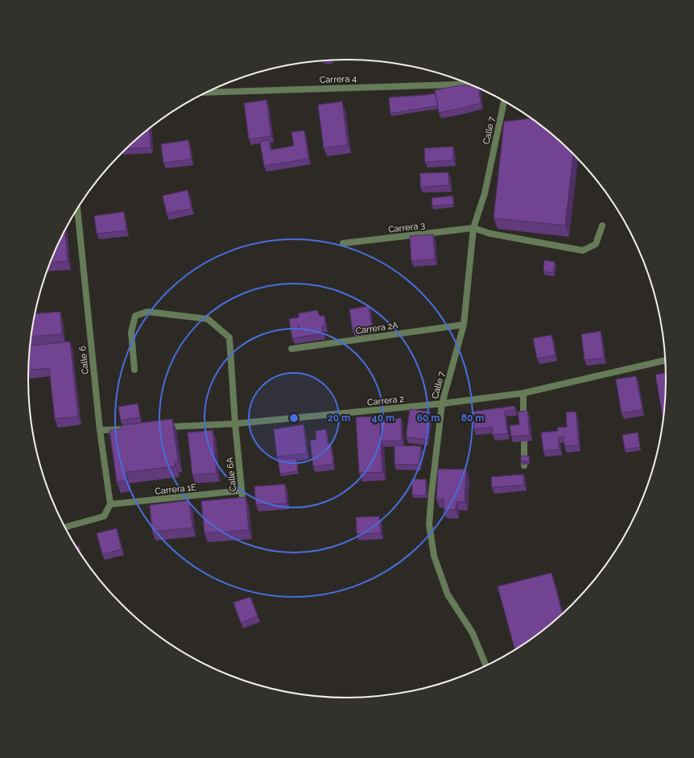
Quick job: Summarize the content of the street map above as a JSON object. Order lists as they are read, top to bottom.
{
  "streets": {
    "street": [
      "Carrera 4",
      "Calle 7",
      "Carrera 3",
      "Carrera 2A",
      "Calle 6",
      "Carrera 2",
      "Calle 6A",
      "Carrera 1E"
    ]
  },
  "crossings": [
    ["Calle 7", "Carrera 3"],
    ["Calle 7", "Carrera 2A"],
    ["Calle 7", "Carrera 2"],
    ["Calle 6", "Carrera 1E"],
    ["Carrera 2", "Calle 6A"],
    ["Calle 6A", "Carrera 1E"]
  ],
  "rings": [
    "20 m",
    "40 m",
    "60 m",
    "80 m"
  ]
}
